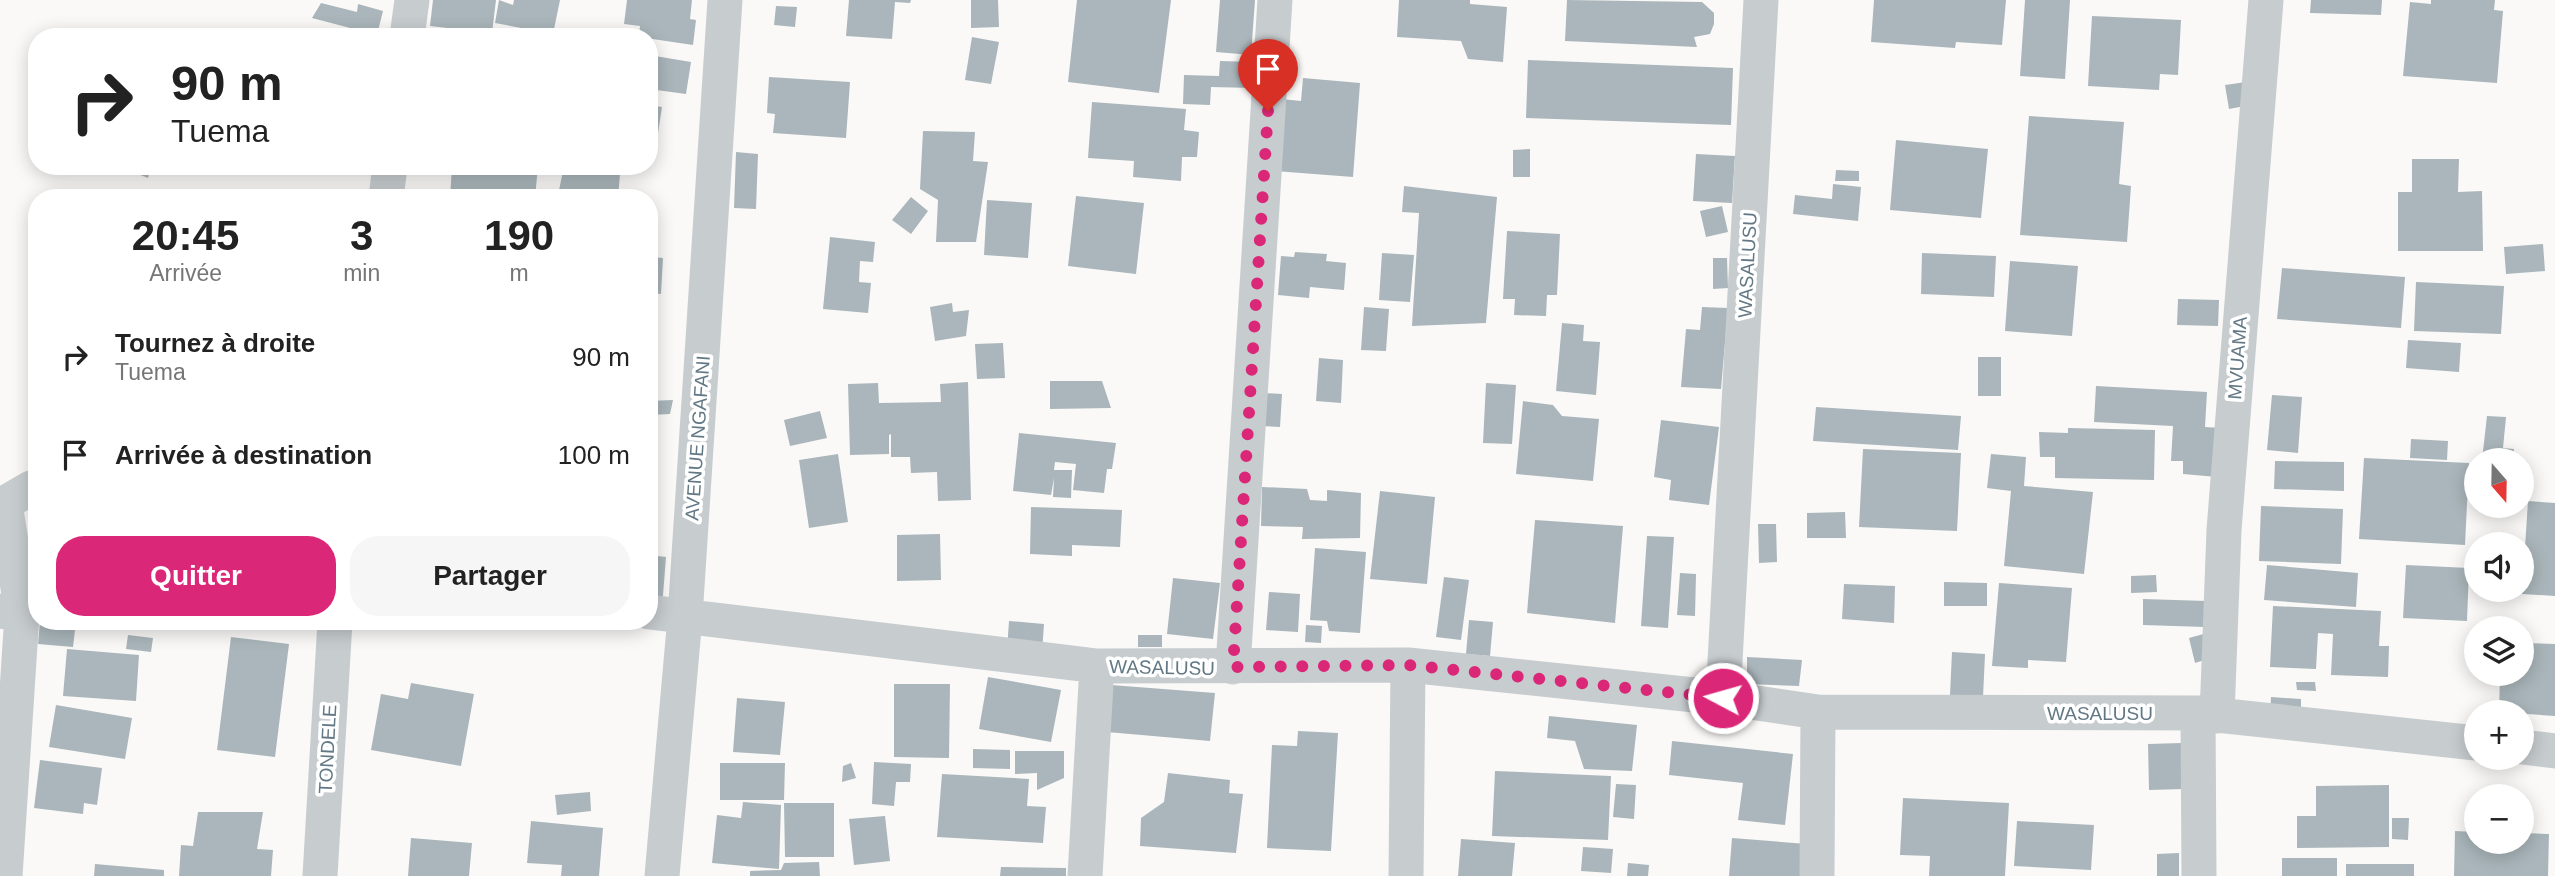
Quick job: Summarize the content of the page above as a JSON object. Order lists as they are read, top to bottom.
{
  "streets": {
    "street": [
      "WASALUSU",
      "MVUAMA",
      "AVENUE NGAFANI",
      "TONDELE"
    ]
  },
  "crossings": [
    ["WASALUSU", "MVUAMA"],
    ["WASALUSU", "AVENUE NGAFANI"]
  ],
  "north": "bottom",
  "page": {
    "turn": ["90 m", "Tuema"],
    "eta": [
      "20:45",
      "Arrivée",
      "3",
      "min",
      "190",
      "m"
    ],
    "list": [
      {
        "name": "Tournez à droite",
        "note": "Tuema",
        "value": "90 m"
      },
      {
        "name": "Arrivée à destination",
        "value": "100 m"
      }
    ],
    "map_buttons": ["+", "−"],
    "buttons": ["Quitter", "Partager"]
  }
}
